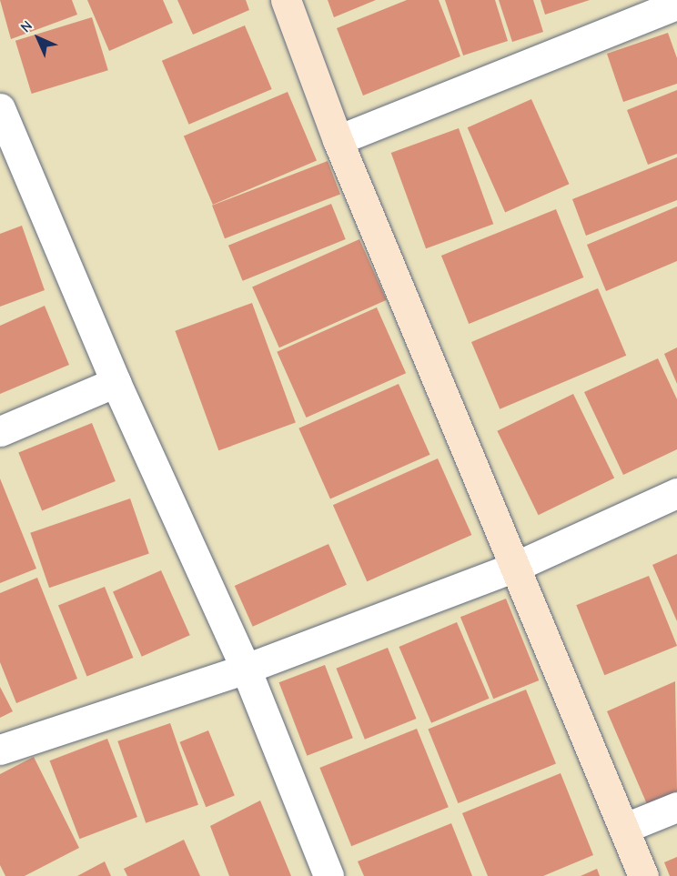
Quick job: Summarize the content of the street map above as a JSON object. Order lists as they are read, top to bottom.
{
  "north": "top left"
}
